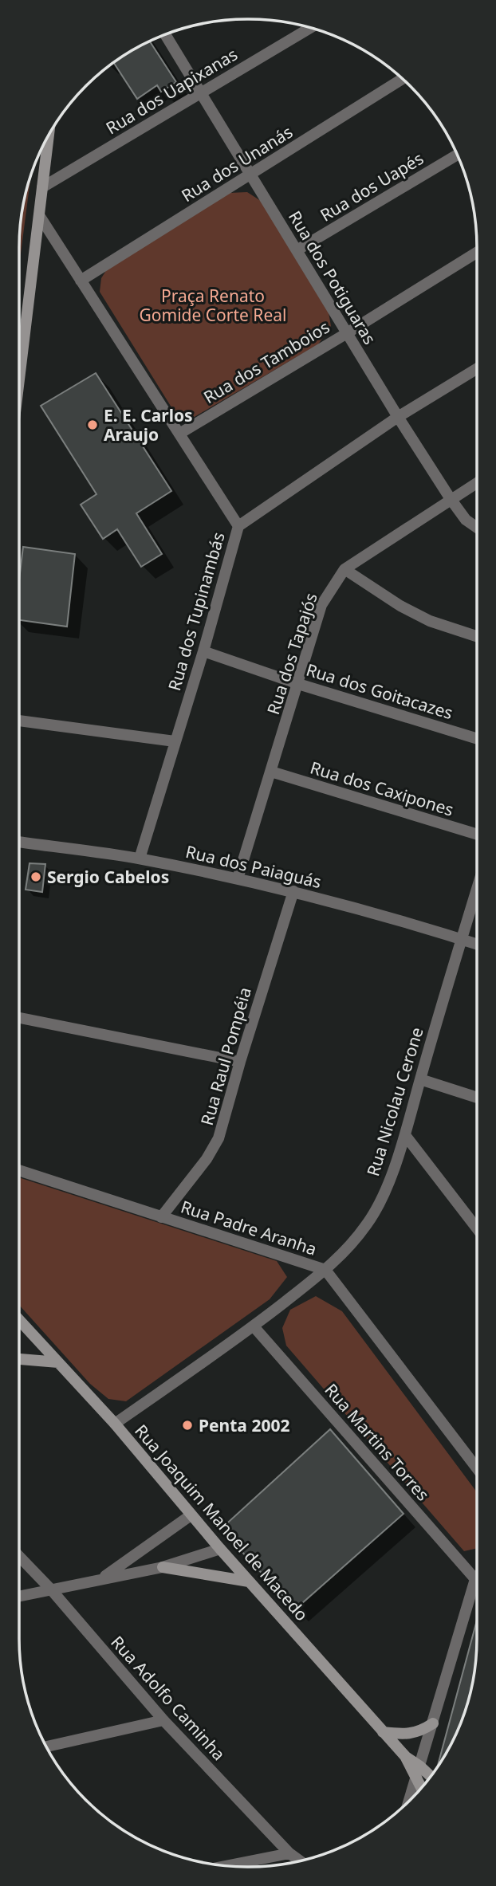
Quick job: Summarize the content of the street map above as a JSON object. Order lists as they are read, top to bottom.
{
  "streets": {
    "street": [
      "Rua dos Uapixanas",
      "Rua dos Unanás",
      "Rua dos Uapés",
      "Rua dos Potiguaras",
      "Rua dos Tamboios",
      "Rua dos Tupinambás",
      "Rua dos Tapajós",
      "Rua dos Goitacazes",
      "Rua dos Caxipones",
      "Rua dos Paiaguás",
      "Rua Raul Pompéia",
      "Rua Nicolau Cerone",
      "Rua Padre Aranha",
      "Rua Martins Torres",
      "Rua Joaquim Manoel de Macedo",
      "Rua Adolfo Caminha"
    ]
  },
  "crossings": [
    ["Rua dos Uapixanas", "Rua dos Potiguaras"],
    ["Rua dos Unanás", "Rua dos Potiguaras"],
    ["Rua dos Uapés", "Rua dos Potiguaras"],
    ["Rua dos Potiguaras", "Rua dos Tamboios"],
    ["Rua dos Potiguaras", "Rua dos Tupinambás"],
    ["Rua dos Potiguaras", "Rua dos Tapajós"],
    ["Rua dos Tupinambás", "Rua dos Goitacazes"],
    ["Rua dos Tupinambás", "Rua dos Paiaguás"],
    ["Rua dos Tapajós", "Rua dos Goitacazes"],
    ["Rua dos Tapajós", "Rua dos Caxipones"],
    ["Rua dos Tapajós", "Rua dos Paiaguás"],
    ["Rua dos Paiaguás", "Rua Raul Pompéia"],
    ["Rua dos Paiaguás", "Rua Nicolau Cerone"],
    ["Rua Raul Pompéia", "Rua Padre Aranha"],
    ["Rua Nicolau Cerone", "Rua Padre Aranha"],
    ["Rua Nicolau Cerone", "Rua Martins Torres"],
    ["Rua Nicolau Cerone", "Rua Joaquim Manoel de Macedo"]
  ],
  "parks": ["Praça Renato Gomide Corte Real"],
  "places": ["E. E. Carlos Araujo", "Sergio Cabelos", "Penta 2002"]
}
